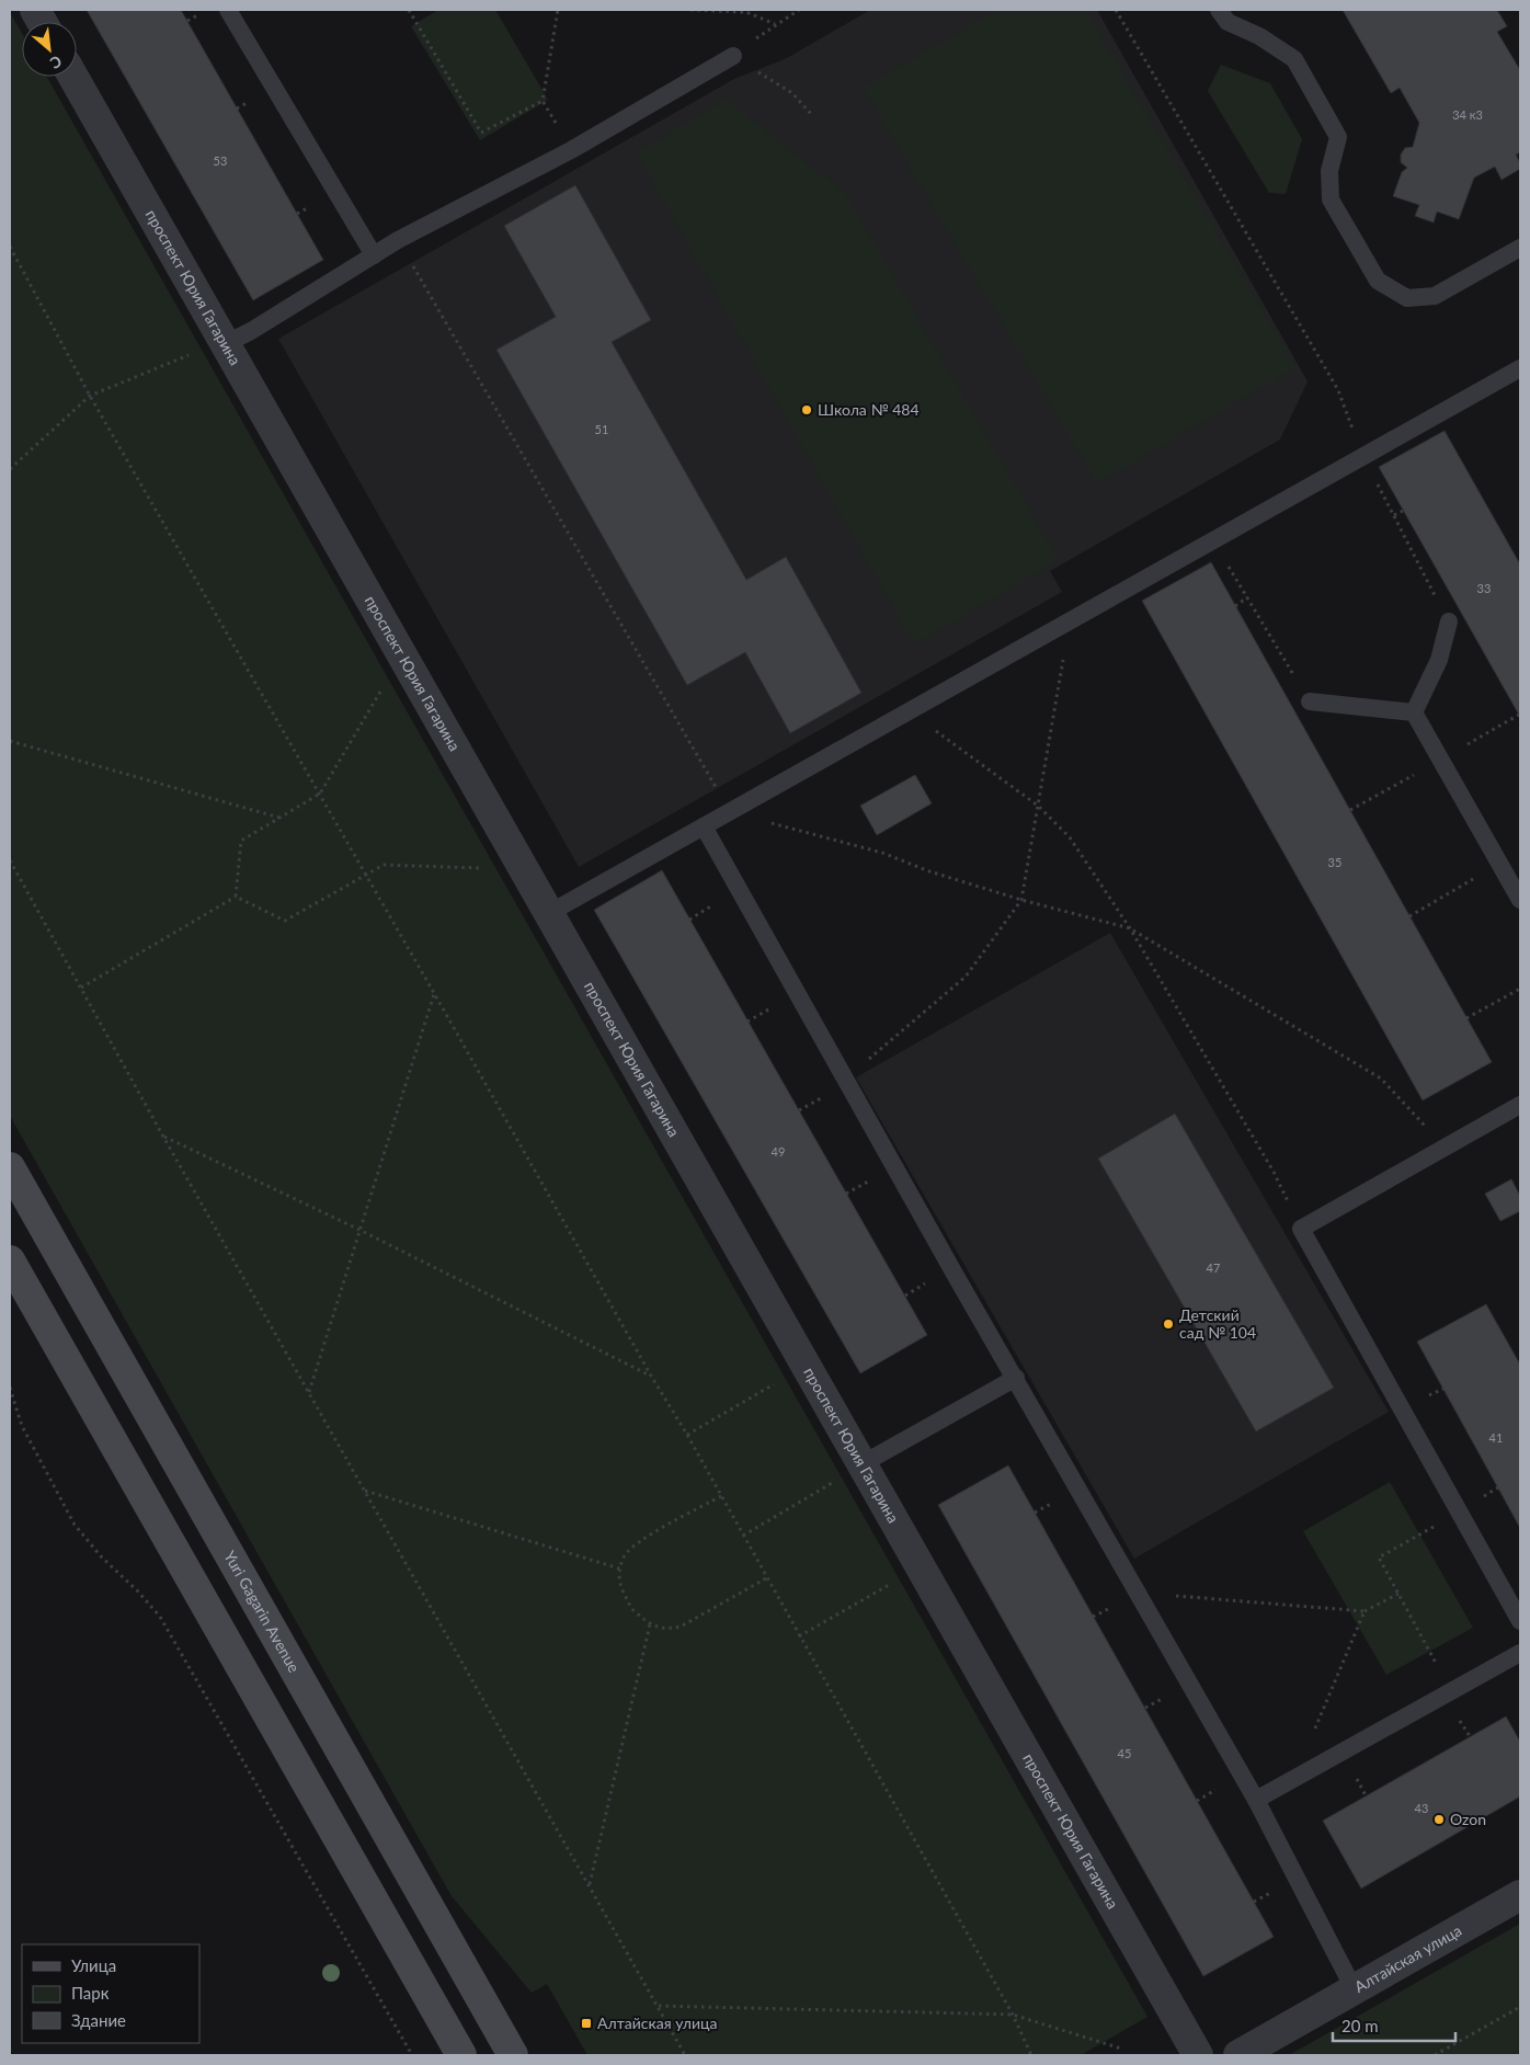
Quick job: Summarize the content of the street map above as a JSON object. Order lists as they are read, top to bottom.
{
  "streets": {
    "main road": ["Yuri Gagarin Avenue"],
    "street": ["проспект Юрия Гагарина", "Алтайская улица"]
  },
  "places": {
    "other": ["Школа № 484", "Детский сад № 104", "Ozon"],
    "transit": ["Алтайская улица"]
  },
  "house_numbers": [
    "34 к3",
    "53",
    "51",
    "33",
    "35",
    "49",
    "47",
    "41",
    "45",
    "43"
  ],
  "legend": ["Улица", "Парк", "Здание"],
  "scale_bar": "20 m",
  "north": "bottom right"
}
